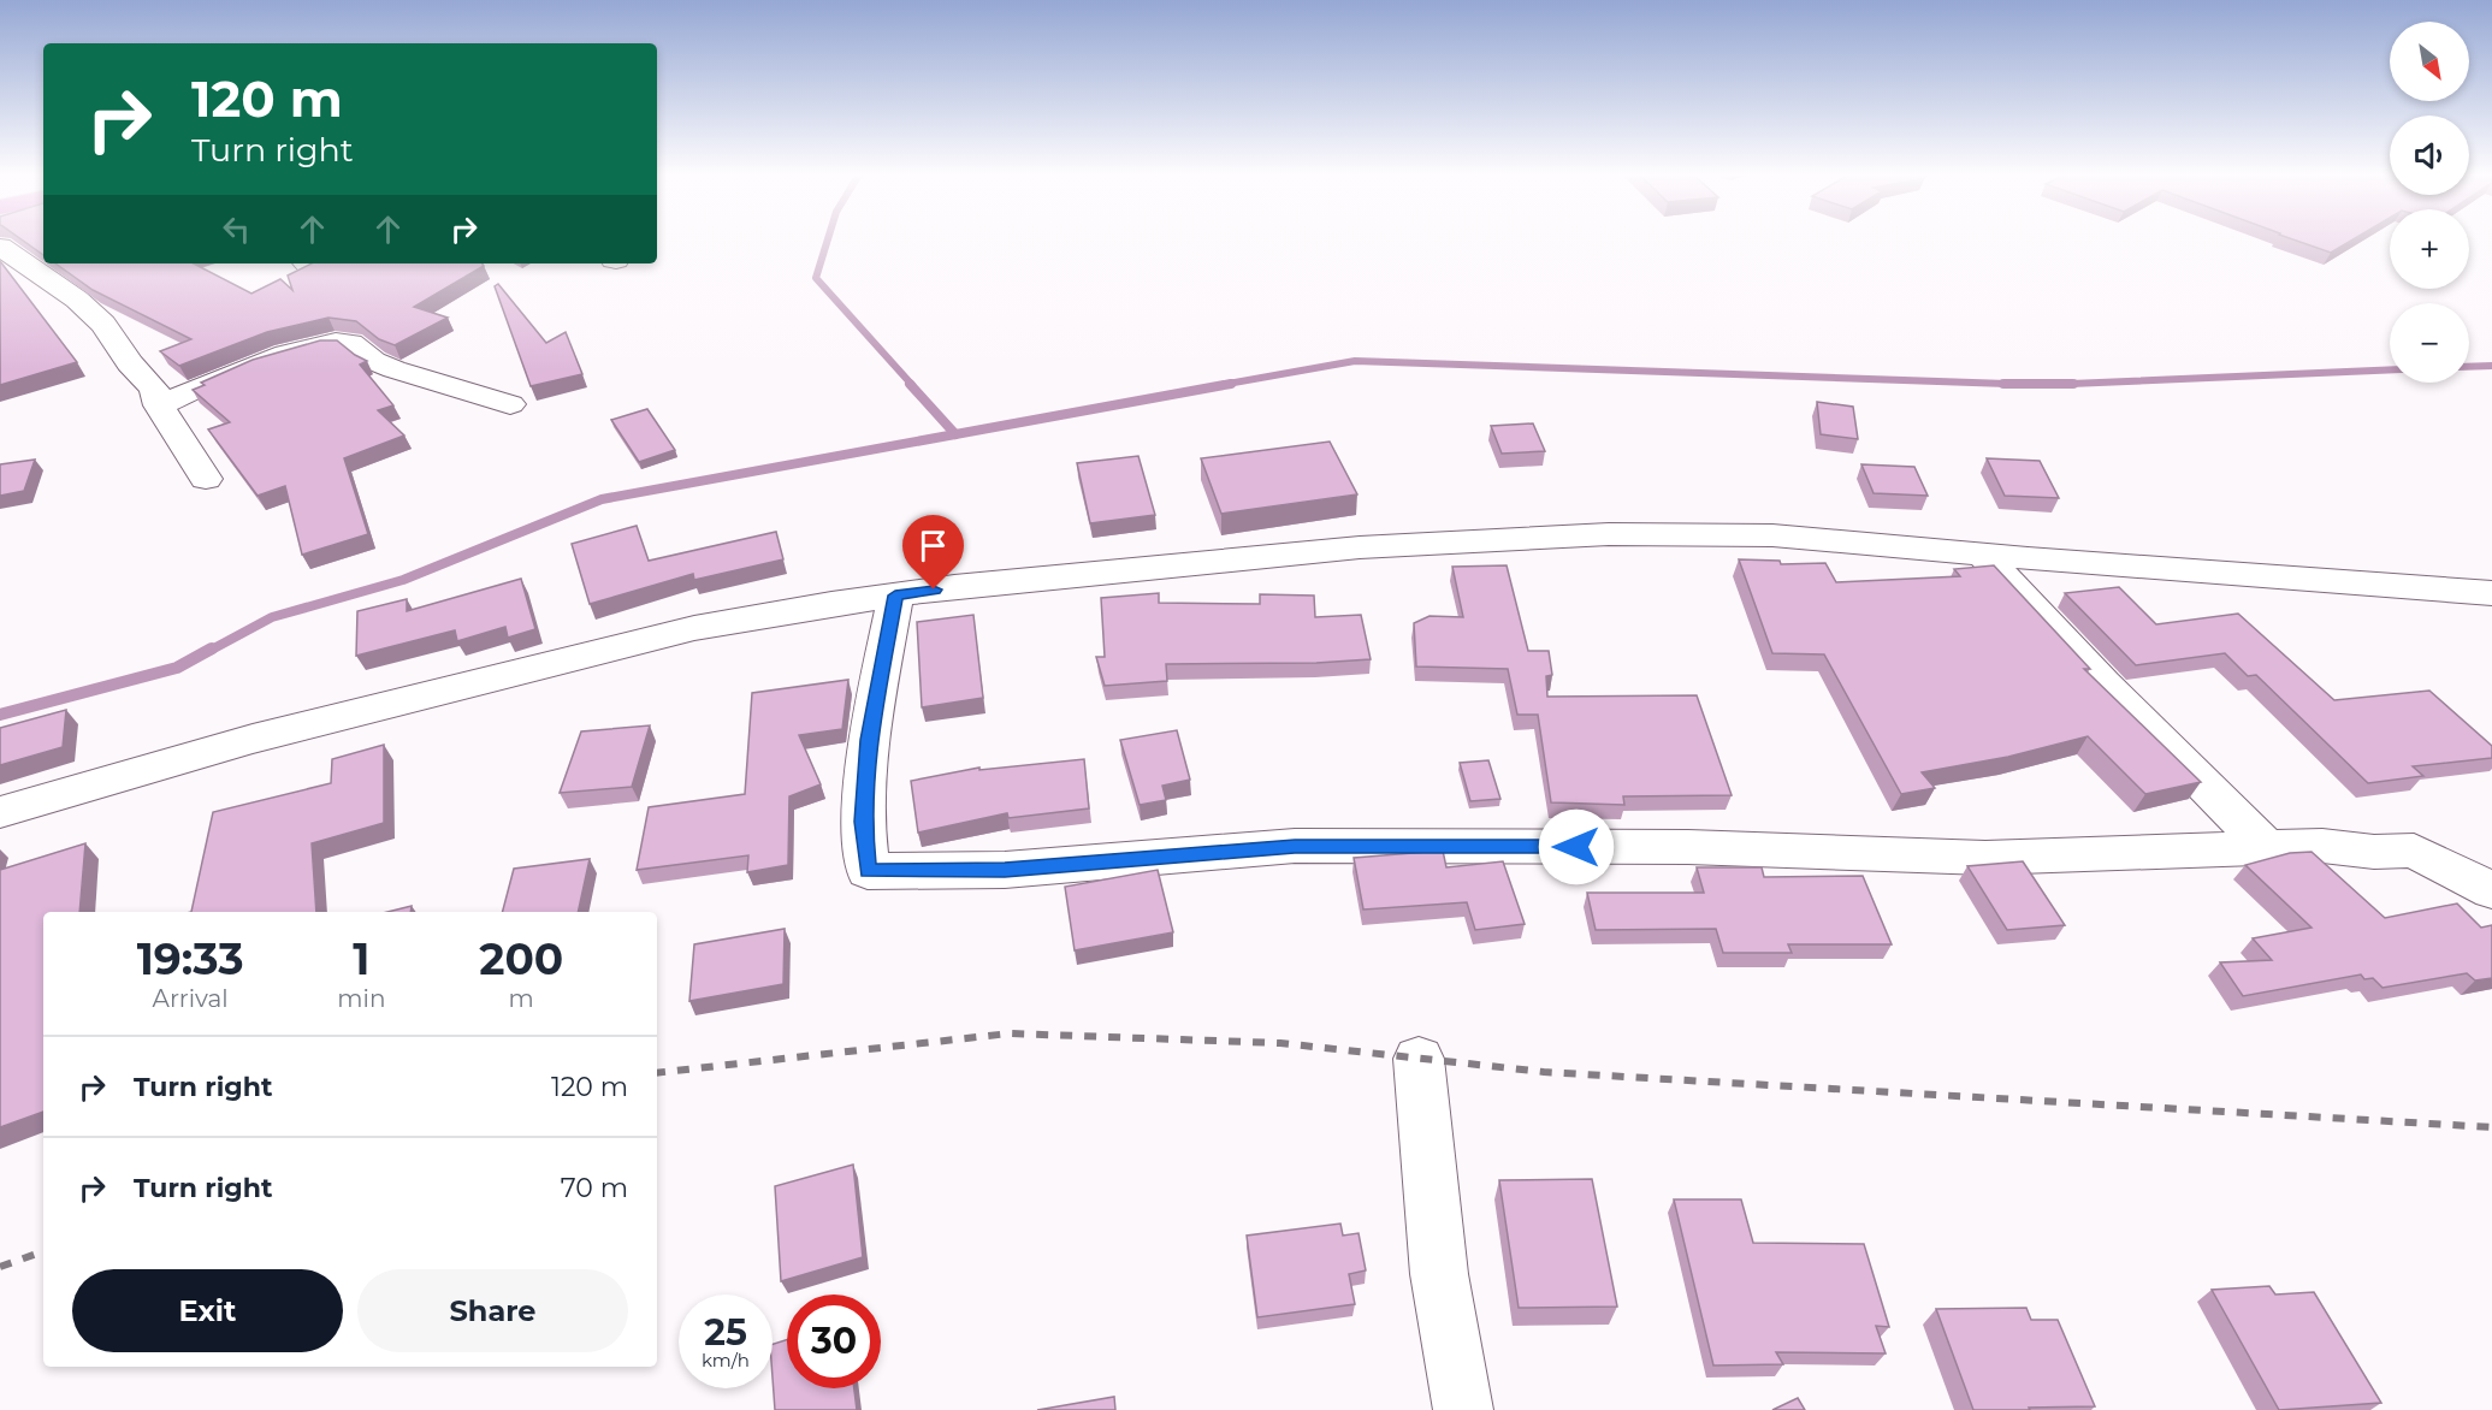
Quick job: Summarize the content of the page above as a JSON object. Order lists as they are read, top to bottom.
{
  "north": "bottom right",
  "page": {
    "map_buttons": ["+", "−"],
    "turn": ["120 m", "Turn right"],
    "eta": [
      "19:33",
      "Arrival",
      "1",
      "min",
      "200",
      "m"
    ],
    "list": [
      {
        "name": "Turn right",
        "value": "120 m"
      },
      {
        "name": "Turn right",
        "value": "70 m"
      }
    ],
    "buttons": ["Exit", "Share"],
    "speed": "25 km/h",
    "limit": "30"
  }
}
